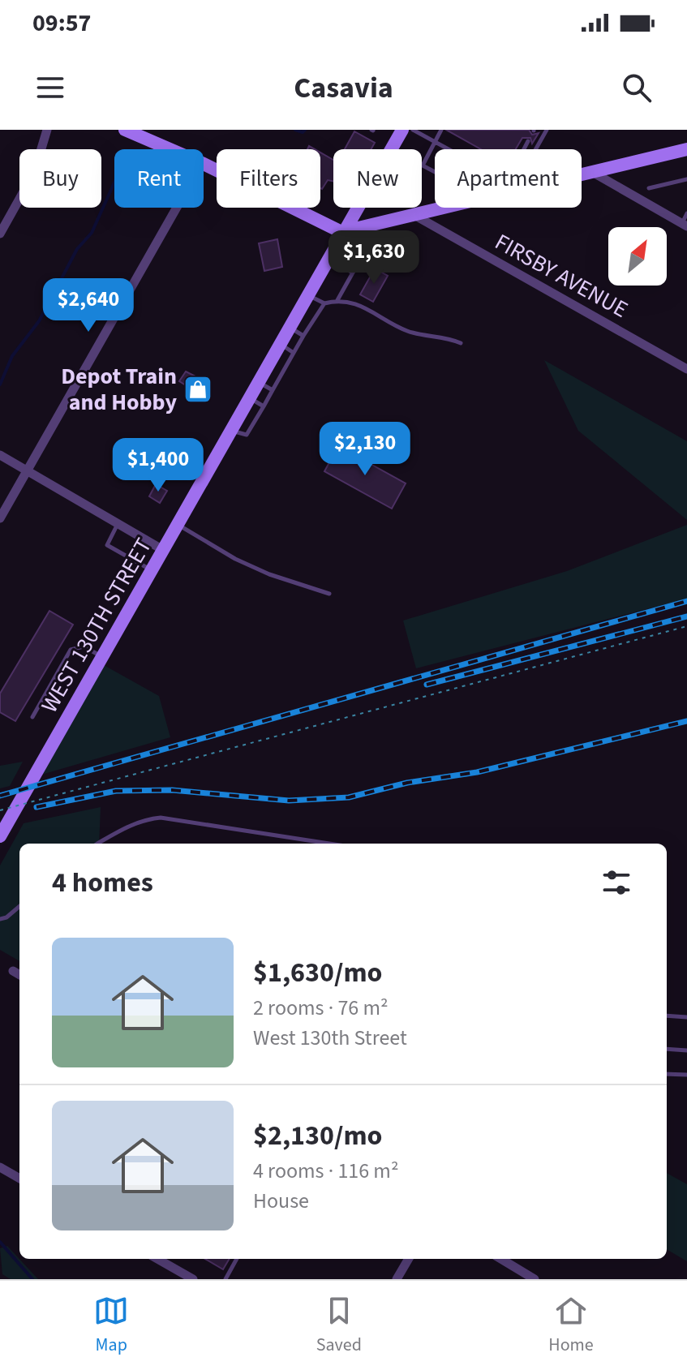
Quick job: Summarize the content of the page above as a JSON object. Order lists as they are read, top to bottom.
{
  "streets": {
    "main road": ["WEST 130TH STREET"],
    "street": ["FIRSBY AVENUE"]
  },
  "places": {
    "shop": ["Depot Train and Hobby"]
  },
  "north": "top right",
  "page": {
    "status": "09:57",
    "header": "Casavia",
    "chip": [
      "Buy",
      "Rent",
      "Filters",
      "New",
      "Apartment"
    ],
    "price": [
      "$1,630",
      "$2,640",
      "$2,130",
      "$1,400"
    ],
    "heading": "4 homes",
    "list": [
      {
        "name": "$1,630/mo",
        "note": "2 rooms · 76 m² · West 130th Street"
      },
      {
        "name": "$2,130/mo",
        "note": "4 rooms · 116 m² · House"
      }
    ],
    "tabs": ["Map", "Saved", "Home"]
  }
}
